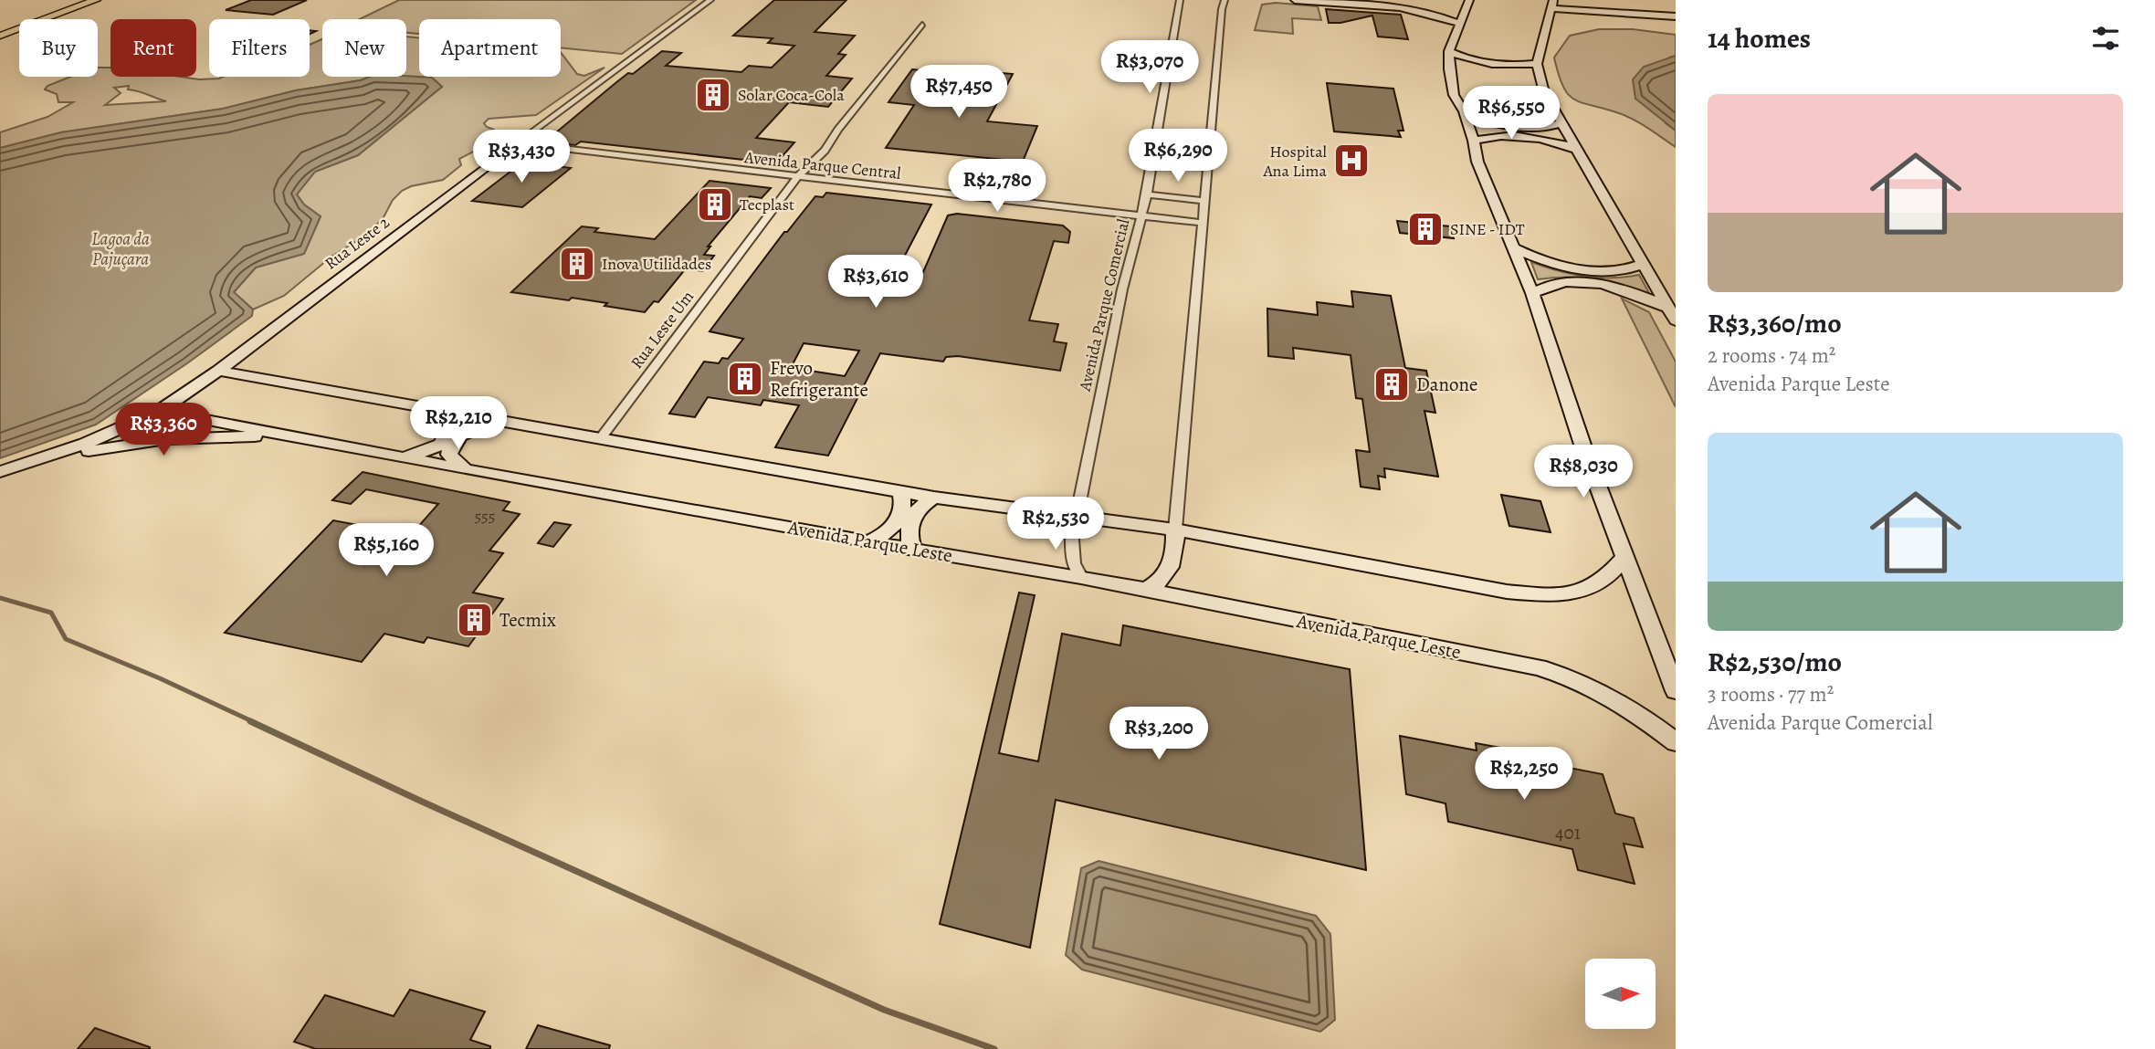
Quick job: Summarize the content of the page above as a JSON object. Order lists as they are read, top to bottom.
{
  "streets": {
    "street": [
      "Avenida Parque Central",
      "Rua Leste 2",
      "Avenida Parque Comercial",
      "Rua Leste Um",
      "Avenida Parque Leste"
    ]
  },
  "crossings": [
    ["Avenida Parque Central", "Rua Leste 2"],
    ["Avenida Parque Central", "Avenida Parque Comercial"],
    ["Avenida Parque Central", "Rua Leste Um"],
    ["Avenida Parque Comercial", "Avenida Parque Leste"]
  ],
  "water": ["Lagoa da Pajuçara"],
  "places": {
    "building": [
      "Solar Coca-Cola",
      "Tecplast",
      "SINE - IDT",
      "Inova Utilidades",
      "Frevo Refrigerante",
      "Danone",
      "Tecmix"
    ],
    "hospital": ["Hospital Ana Lima"]
  },
  "house_numbers": ["555", "401"],
  "north": "right",
  "page": {
    "heading": "14 homes",
    "chip": [
      "Buy",
      "Rent",
      "Filters",
      "New",
      "Apartment"
    ],
    "price": [
      "R$3,070",
      "R$7,450",
      "R$6,550",
      "R$6,290",
      "R$3,430",
      "R$2,780",
      "R$3,610",
      "R$2,210",
      "R$3,360",
      "R$8,030",
      "R$2,530",
      "R$5,160",
      "R$3,200",
      "R$2,250"
    ],
    "list": [
      {
        "name": "R$3,360/mo",
        "note": "2 rooms · 74 m² · Avenida Parque Leste"
      },
      {
        "name": "R$2,530/mo",
        "note": "3 rooms · 77 m² · Avenida Parque Comercial"
      }
    ]
  }
}
